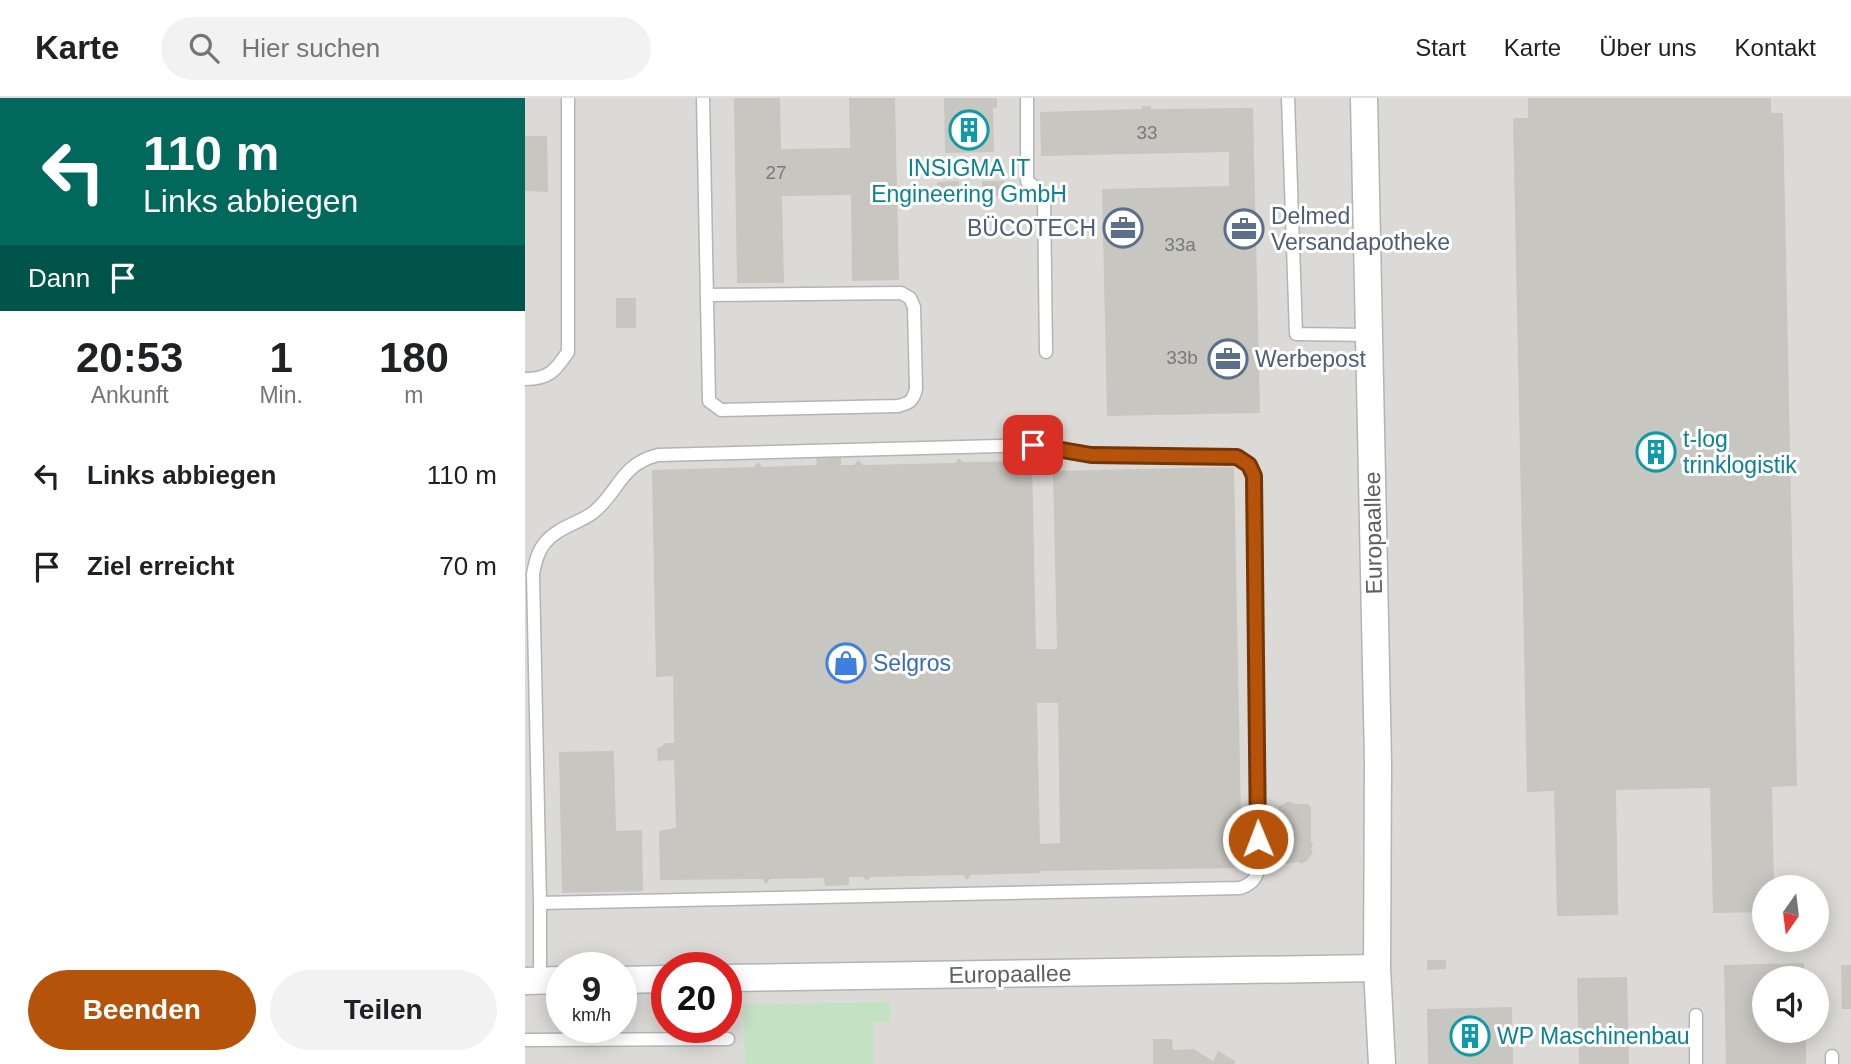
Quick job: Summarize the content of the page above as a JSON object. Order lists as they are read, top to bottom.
{
  "streets": {
    "street": ["Europaallee"]
  },
  "places": {
    "building": ["INSIGMA IT Engineering GmbH", "t-log trinklogistik", "WP Maschinenbau"],
    "office": ["BÜCOTECH", "Delmed Versandapotheke", "Werbepost"],
    "shop": ["Selgros"]
  },
  "house_numbers": [
    "33",
    "27",
    "33a",
    "33b"
  ],
  "north": "bottom",
  "page": {
    "header": "Karte",
    "search": "Hier suchen",
    "nav": [
      "Start",
      "Karte",
      "Über uns",
      "Kontakt"
    ],
    "turn": ["110 m", "Links abbiegen"],
    "then": "Dann",
    "eta": [
      "20:53",
      "Ankunft",
      "1",
      "Min.",
      "180",
      "m"
    ],
    "list": [
      {
        "name": "Links abbiegen",
        "value": "110 m"
      },
      {
        "name": "Ziel erreicht",
        "value": "70 m"
      }
    ],
    "speed": "9 km/h",
    "limit": "20",
    "buttons": ["Beenden", "Teilen"]
  }
}
